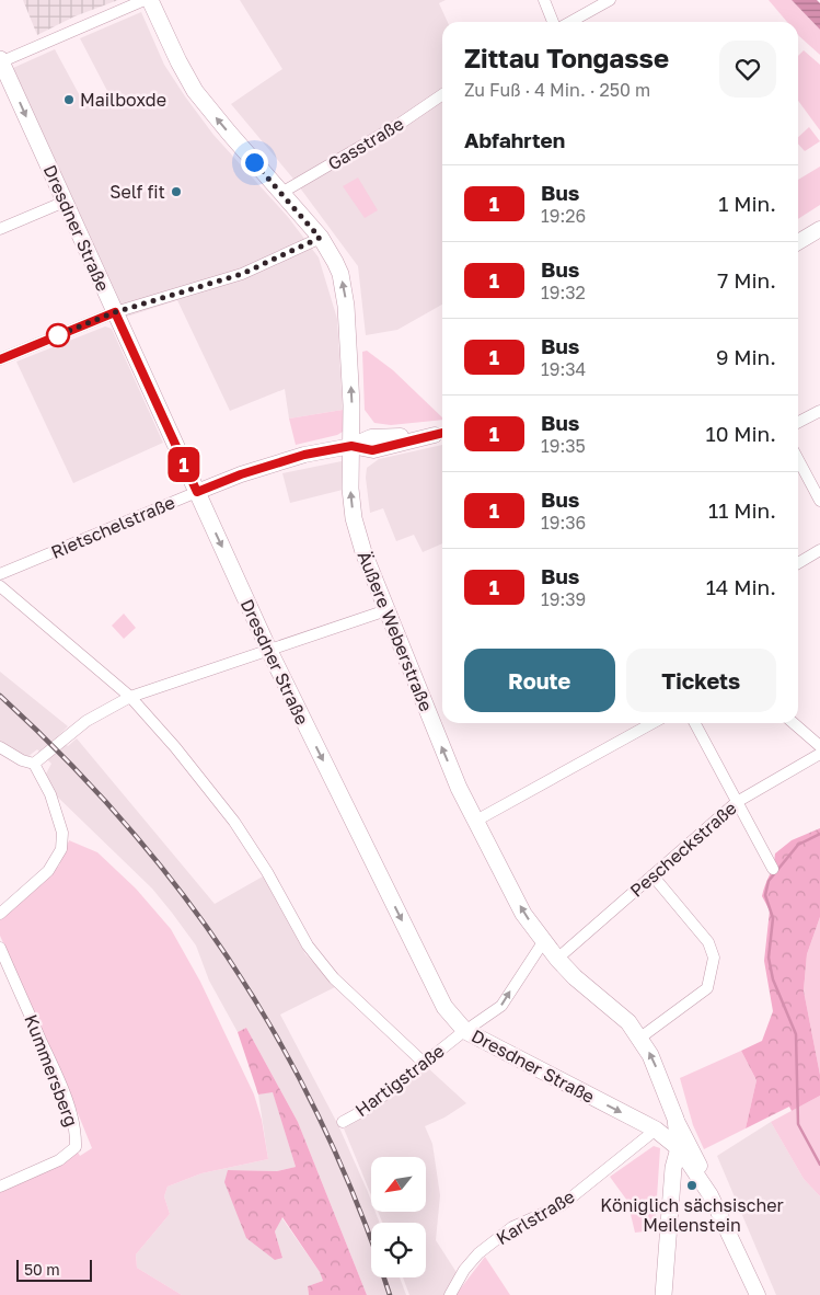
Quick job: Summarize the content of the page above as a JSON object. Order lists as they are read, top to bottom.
{
  "streets": {
    "main road": ["Dresdner Straße", "Rietschelstraße", "Äußere Weberstraße"],
    "street": [
      "Gasstraße",
      "Pescheckstraße",
      "Kummersberg",
      "Hartigstraße",
      "Karlstraße"
    ]
  },
  "crossings": [
    ["Gasstraße", "Äußere Weberstraße"],
    ["Dresdner Straße", "Rietschelstraße"],
    ["Dresdner Straße", "Äußere Weberstraße"],
    ["Dresdner Straße", "Hartigstraße"],
    ["Dresdner Straße", "Karlstraße"],
    ["Rietschelstraße", "Äußere Weberstraße"],
    ["Äußere Weberstraße", "Pescheckstraße"],
    ["Äußere Weberstraße", "Hartigstraße"]
  ],
  "one_way": ["Dresdner Straße", "Äußere Weberstraße", "Hartigstraße"],
  "places": ["Mailboxde", "Self fit", "Königlich sächsischer Meilenstein"],
  "lines": ["bus line 1"],
  "scale_bar": "50 m",
  "north": "bottom left",
  "page": {
    "on_map": "1",
    "heading": [
      ["Zittau Tongasse", "Zu Fuß · 4 Min. · 250 m"],
      "Abfahrten"
    ],
    "list": [
      {
        "mark": "1",
        "name": "Bus",
        "note": "19:26",
        "value": "1 Min."
      },
      {
        "mark": "1",
        "name": "Bus",
        "note": "19:32",
        "value": "7 Min."
      },
      {
        "mark": "1",
        "name": "Bus",
        "note": "19:34",
        "value": "9 Min."
      },
      {
        "mark": "1",
        "name": "Bus",
        "note": "19:35",
        "value": "10 Min."
      },
      {
        "mark": "1",
        "name": "Bus",
        "note": "19:36",
        "value": "11 Min."
      },
      {
        "mark": "1",
        "name": "Bus",
        "note": "19:39",
        "value": "14 Min."
      }
    ],
    "buttons": ["Route", "Tickets"],
    "scale": "50 m"
  }
}
